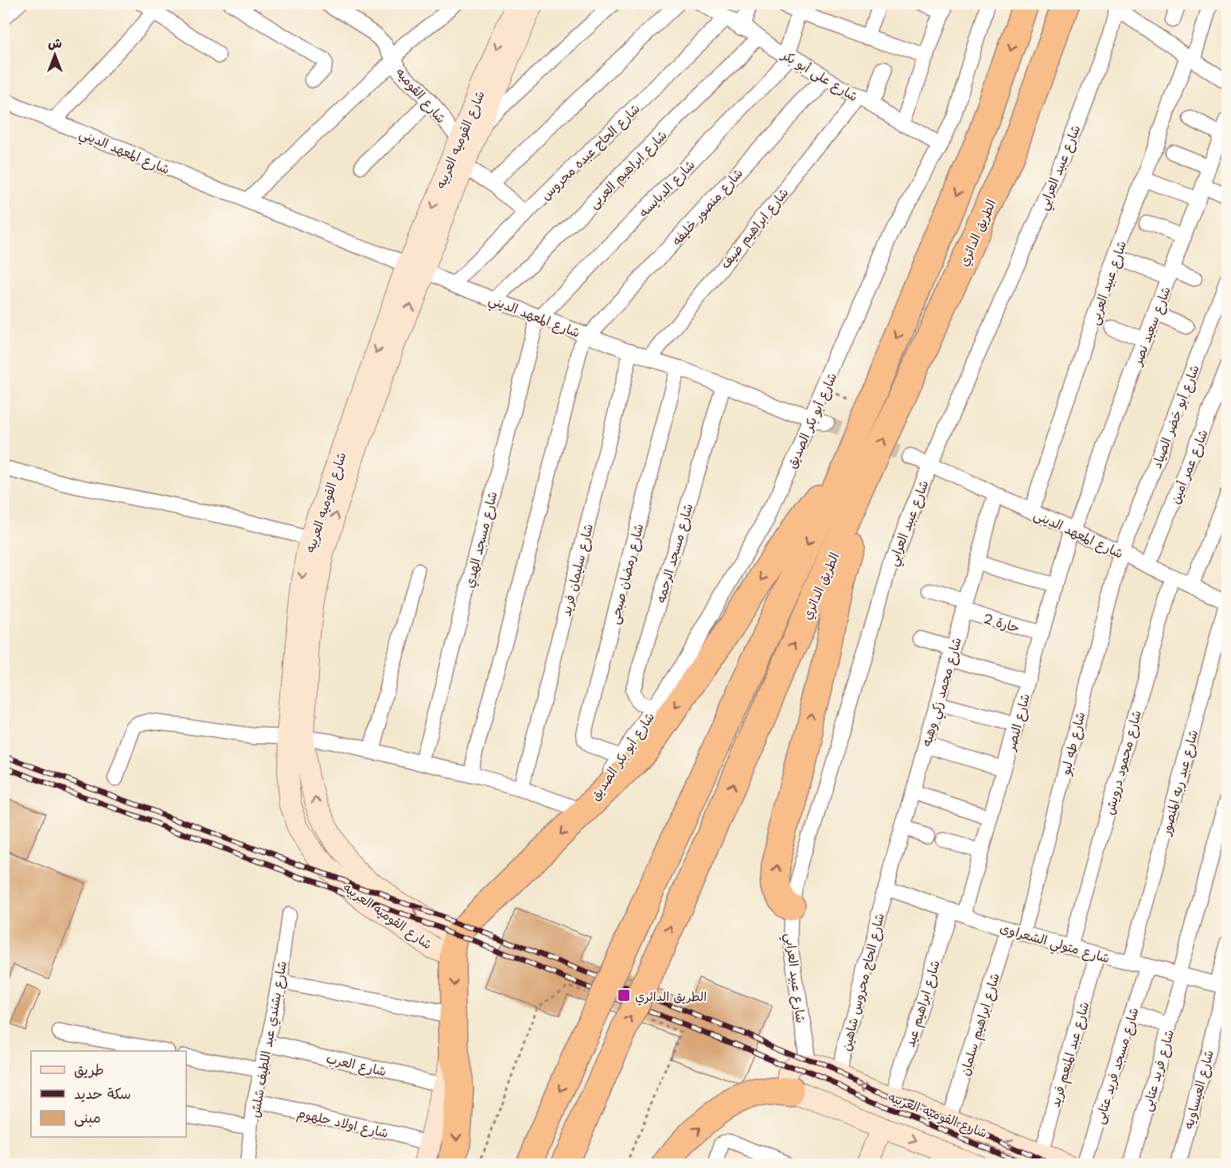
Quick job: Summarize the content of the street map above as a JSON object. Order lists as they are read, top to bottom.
{
  "streets": {
    "highway": ["الطريق الدائري"],
    "street": [
      "شارع على أبو بكر",
      "شارع القوميه",
      "شارع القوميه العربيه",
      "شارع المعهد الديني",
      "شارع الحاج عبده محروس",
      "شارع عبيد العرابي",
      "شارع ابراهيم العربى",
      "شارع الدبايسه",
      "شارع منصور خليفه",
      "شارع ابراهيم ضيف",
      "شارع عبيد العربى",
      "شارع سعيد نصر",
      "شارع أبو خضر الصياد",
      "شارع أبو بكر الصديق",
      "شارع عمر أمين",
      "شارع المعهد الدينى",
      "شارع مسجد الهدي",
      "شارع مسجد الرحمه",
      "شارع سليمان فريد",
      "شارع رمضان صبحى",
      "حارة 2",
      "شارع محمد زكي وهبه",
      "شارع النصر",
      "شارع طه لبو",
      "شارع محمود درويش",
      "شارع عبد ربه المنصور",
      "شارع متولي الشعراوى",
      "شارع الحاج محروس شاهين",
      "شارع ابراهيم عيد",
      "شارع ابراهيم سلمان",
      "شارع بشندي عبد اللطيف شلش",
      "شارع عبد المنعم فريد",
      "شارع العرب",
      "شارع مسجد فريد عتابى",
      "شارع فريد عتابى",
      "شارع العيساويه",
      "شارع اولاد جلهوم"
    ]
  },
  "crossings": [
    ["شارع على أبو بكر", "شارع الحاج عبده محروس"],
    ["شارع على أبو بكر", "شارع ابراهيم العربى"],
    ["شارع على أبو بكر", "شارع الدبايسه"],
    ["شارع على أبو بكر", "شارع منصور خليفه"],
    ["شارع على أبو بكر", "شارع ابراهيم ضيف"],
    ["شارع على أبو بكر", "شارع أبو بكر الصديق"],
    ["شارع القوميه", "شارع القوميه العربيه"],
    ["شارع القوميه", "شارع الحاج عبده محروس"],
    ["شارع القوميه العربيه", "شارع المعهد الديني"],
    ["شارع القوميه العربيه", "شارع عبيد العرابي"],
    ["شارع القوميه العربيه", "شارع الحاج محروس شاهين"],
    ["شارع القوميه العربيه", "شارع ابراهيم عيد"],
    ["شارع القوميه العربيه", "شارع ابراهيم سلمان"],
    ["شارع القوميه العربيه", "شارع عبد المنعم فريد"],
    ["شارع المعهد الديني", "شارع الحاج عبده محروس"],
    ["شارع المعهد الديني", "شارع ابراهيم العربى"],
    ["شارع المعهد الديني", "شارع الدبايسه"],
    ["شارع المعهد الديني", "شارع منصور خليفه"],
    ["شارع المعهد الديني", "شارع ابراهيم ضيف"],
    ["شارع المعهد الديني", "شارع أبو بكر الصديق"],
    ["شارع المعهد الديني", "شارع مسجد الهدي"],
    ["شارع المعهد الديني", "شارع مسجد الرحمه"],
    ["شارع المعهد الديني", "شارع سليمان فريد"],
    ["شارع المعهد الديني", "شارع رمضان صبحى"],
    ["شارع عبيد العرابي", "شارع المعهد الدينى"],
    ["شارع الدبايسه", "شارع مسجد الهدي"],
    ["شارع عبيد العربى", "شارع المعهد الدينى"],
    ["شارع سعيد نصر", "شارع المعهد الدينى"],
    ["شارع سعيد نصر", "شارع النصر"],
    ["شارع أبو خضر الصياد", "شارع المعهد الدينى"],
    ["شارع أبو خضر الصياد", "شارع طه لبو"],
    ["شارع أبو بكر الصديق", "شارع مسجد الرحمه"],
    ["شارع أبو بكر الصديق", "شارع رمضان صبحى"],
    ["شارع عمر أمين", "شارع المعهد الدينى"],
    ["شارع المعهد الدينى", "شارع محمد زكي وهبه"],
    ["شارع المعهد الدينى", "شارع النصر"],
    ["شارع المعهد الدينى", "شارع طه لبو"],
    ["شارع المعهد الدينى", "شارع محمود درويش"],
    ["شارع المعهد الدينى", "شارع عبد ربه المنصور"],
    ["حارة 2", "شارع محمد زكي وهبه"],
    ["حارة 2", "شارع النصر"],
    ["شارع محمد زكي وهبه", "شارع متولي الشعراوى"],
    ["شارع محمد زكي وهبه", "شارع الحاج محروس شاهين"],
    ["شارع النصر", "شارع متولي الشعراوى"],
    ["شارع النصر", "شارع ابراهيم عيد"],
    ["شارع طه لبو", "شارع متولي الشعراوى"],
    ["شارع محمود درويش", "شارع متولي الشعراوى"],
    ["شارع عبد ربه المنصور", "شارع متولي الشعراوى"],
    ["شارع متولي الشعراوى", "شارع الحاج محروس شاهين"],
    ["شارع متولي الشعراوى", "شارع ابراهيم عيد"],
    ["شارع متولي الشعراوى", "شارع ابراهيم سلمان"],
    ["شارع متولي الشعراوى", "شارع عبد المنعم فريد"],
    ["شارع متولي الشعراوى", "شارع مسجد فريد عتابى"],
    ["شارع متولي الشعراوى", "شارع فريد عتابى"],
    ["شارع متولي الشعراوى", "شارع العيساويه"],
    ["شارع بشندي عبد اللطيف شلش", "شارع العرب"],
    ["شارع بشندي عبد اللطيف شلش", "شارع اولاد جلهوم"]
  ],
  "places": {
    "transit": ["الطريق الدائري"]
  },
  "legend": ["طريق", "سكة حديد", "مبنى"],
  "north": "top"
}
